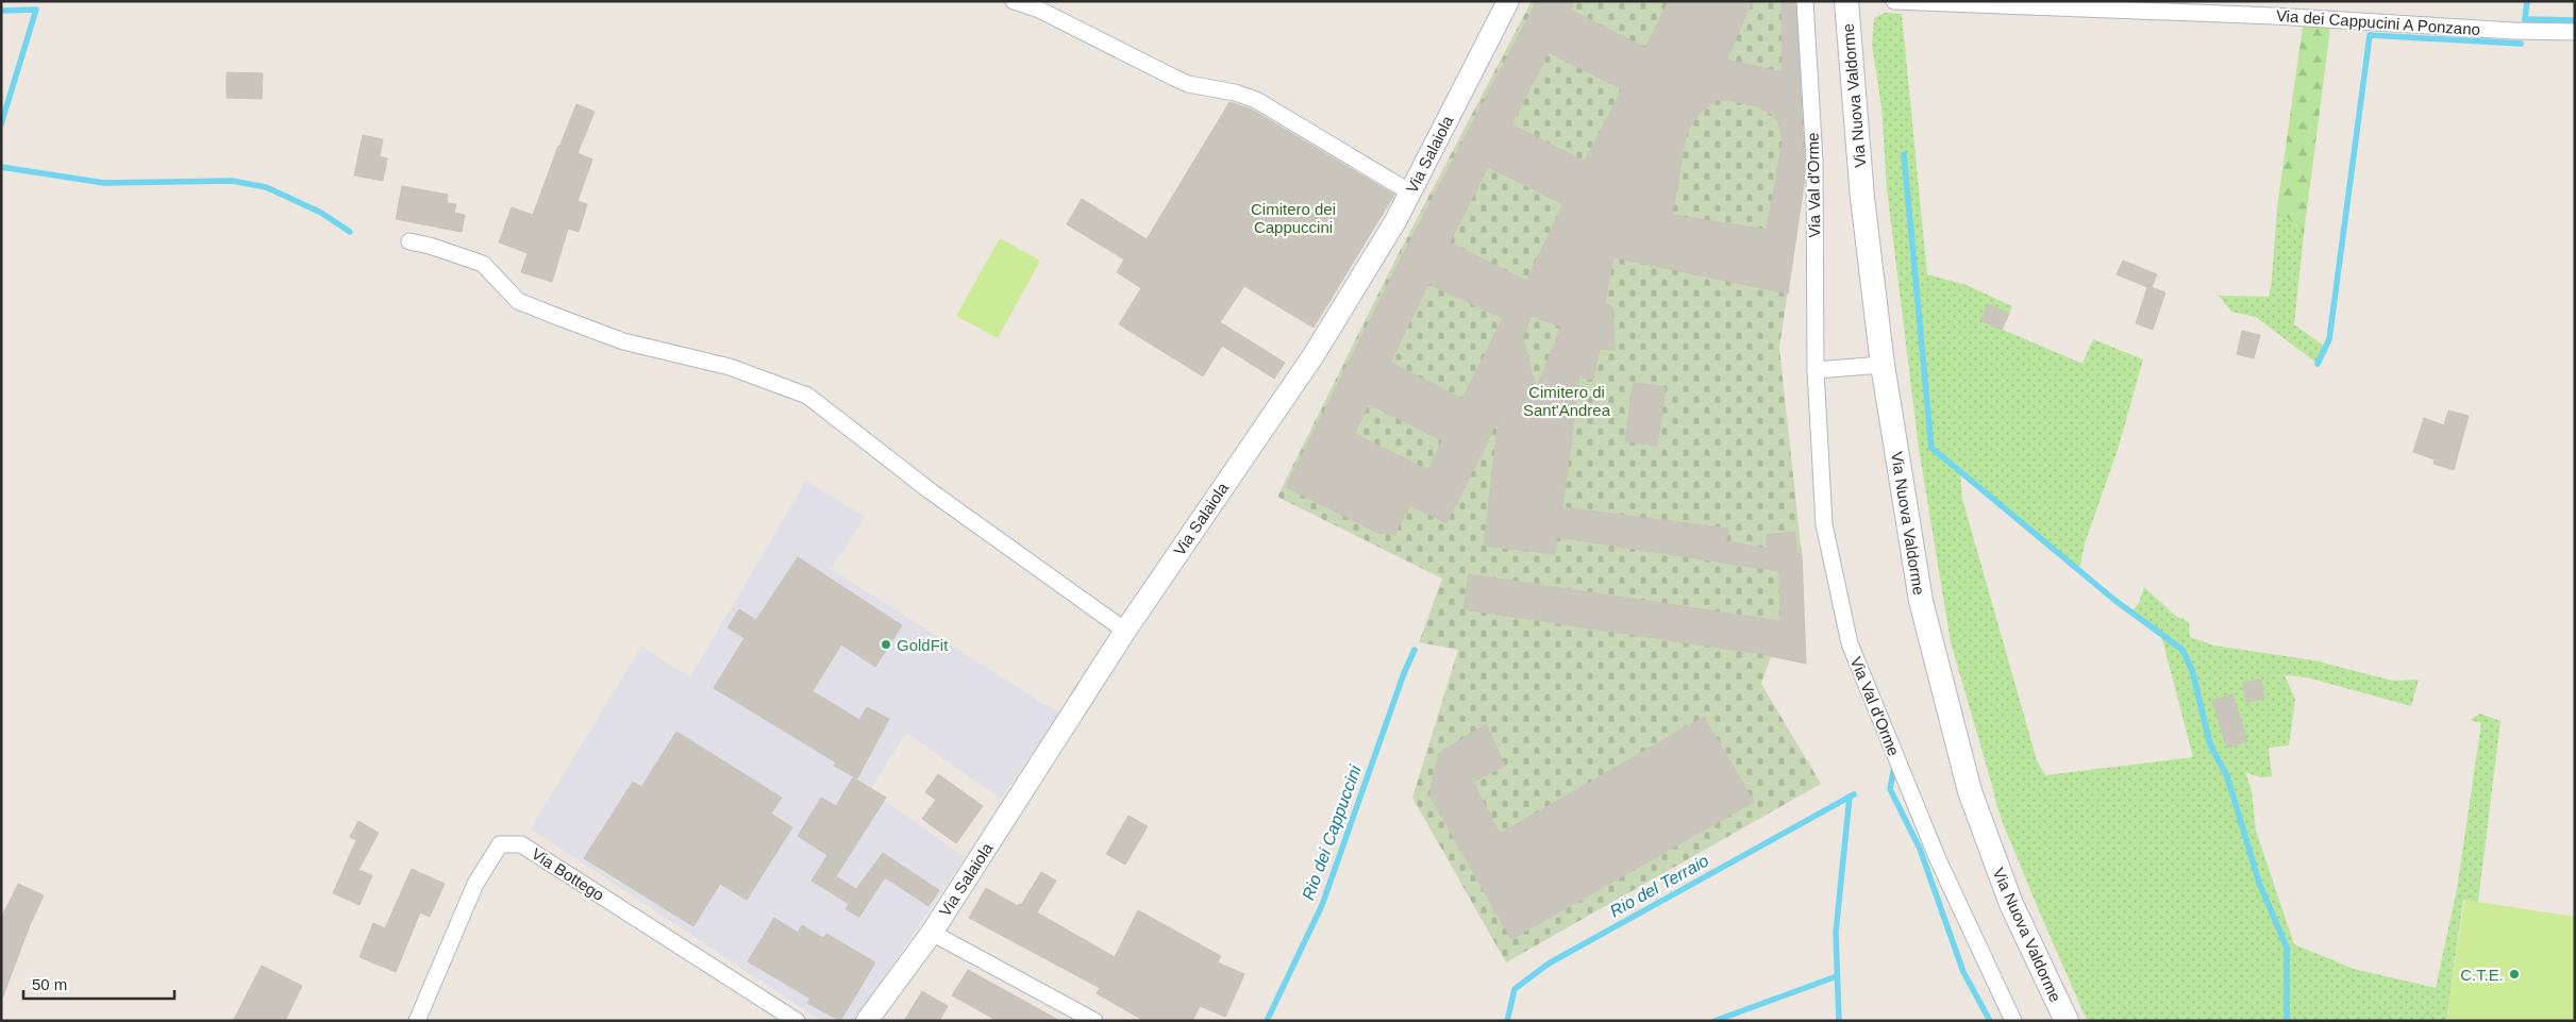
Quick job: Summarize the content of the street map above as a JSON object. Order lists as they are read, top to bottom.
{
  "streets": {
    "main road": ["Via Nuova Valdorme"],
    "street": [
      "Via dei Cappucini A Ponzano",
      "Via Salaiola",
      "Via Val d'Orme",
      "Via Bottego"
    ]
  },
  "water": ["Rio dei Cappuccini", "Rio del Terraio"],
  "parks": ["Cimitero dei Cappuccini", "Cimitero di Sant'Andrea"],
  "places": ["GoldFit", "C.T.E."],
  "scale_bar": "50 m"
}
